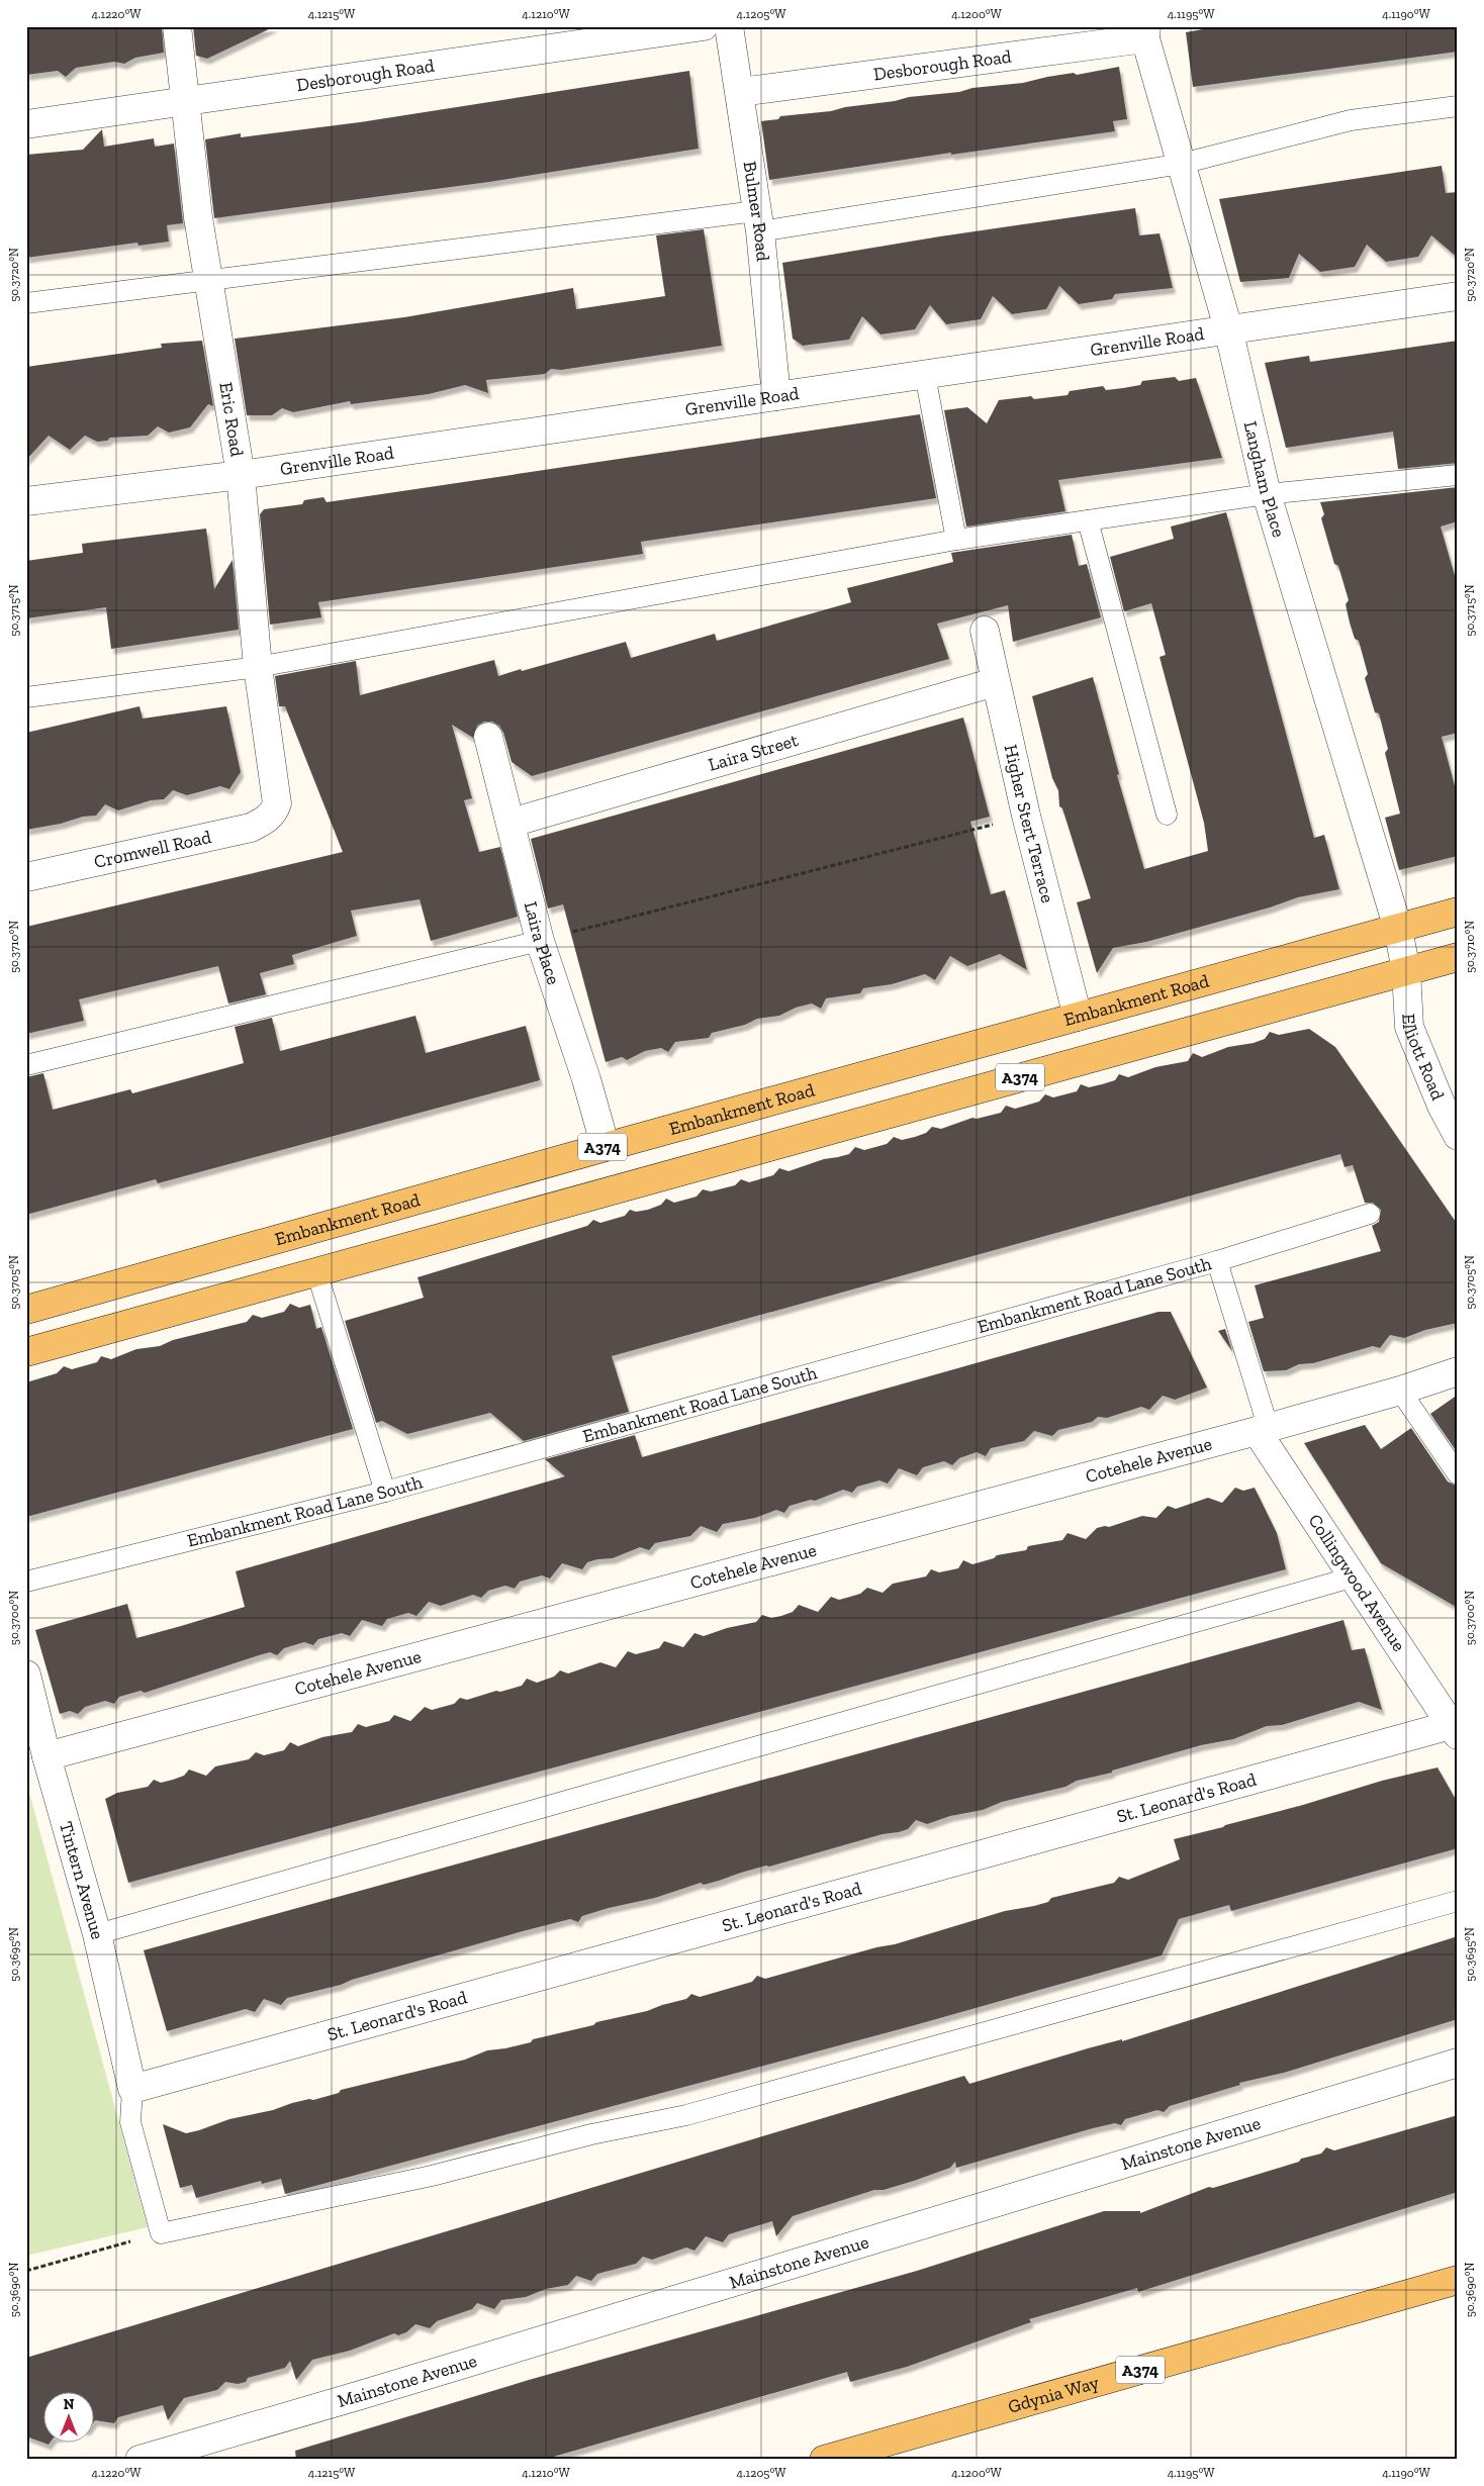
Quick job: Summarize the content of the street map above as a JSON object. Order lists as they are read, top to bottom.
{
  "streets": {
    "main road": ["Embankment Road", "A374", "Gdynia Way"],
    "street": [
      "Desborough Road",
      "Bulmer Road",
      "Grenville Road",
      "Eric Road",
      "Langham Place",
      "Laira Street",
      "Higher Stert Terrace",
      "Cromwell Road",
      "Laira Place",
      "Elliott Road",
      "Cotehele Avenue",
      "Collingwood Avenue",
      "St. Leonard's Road",
      "Tintern Avenue",
      "Mainstone Avenue"
    ],
    "lane": ["Embankment Road Lane South"]
  },
  "crossings": [
    ["Desborough Road", "Bulmer Road"],
    ["Desborough Road", "Eric Road"],
    ["Desborough Road", "Langham Place"],
    ["Bulmer Road", "Grenville Road"],
    ["Grenville Road", "Eric Road"],
    ["Grenville Road", "Langham Place"],
    ["Eric Road", "Cromwell Road"],
    ["Langham Place", "Embankment Road"],
    ["Langham Place", "Elliott Road"],
    ["Langham Place", "A374"],
    ["Laira Street", "Higher Stert Terrace"],
    ["Laira Street", "Laira Place"],
    ["Higher Stert Terrace", "Embankment Road"],
    ["Laira Place", "Embankment Road"],
    ["Elliott Road", "A374"],
    ["Cotehele Avenue", "Collingwood Avenue"],
    ["Cotehele Avenue", "Tintern Avenue"],
    ["Collingwood Avenue", "St. Leonard's Road"],
    ["St. Leonard's Road", "Tintern Avenue"]
  ],
  "north": "top",
  "coordinates": [
    "4.1220°W",
    "4.1215°W",
    "4.1210°W",
    "4.1205°W",
    "4.1200°W",
    "4.1195°W",
    "4.1190°W",
    "50.3720°N",
    "50.3715°N",
    "50.3710°N",
    "50.3705°N",
    "50.3700°N",
    "50.3695°N",
    "50.3690°N"
  ]
}
